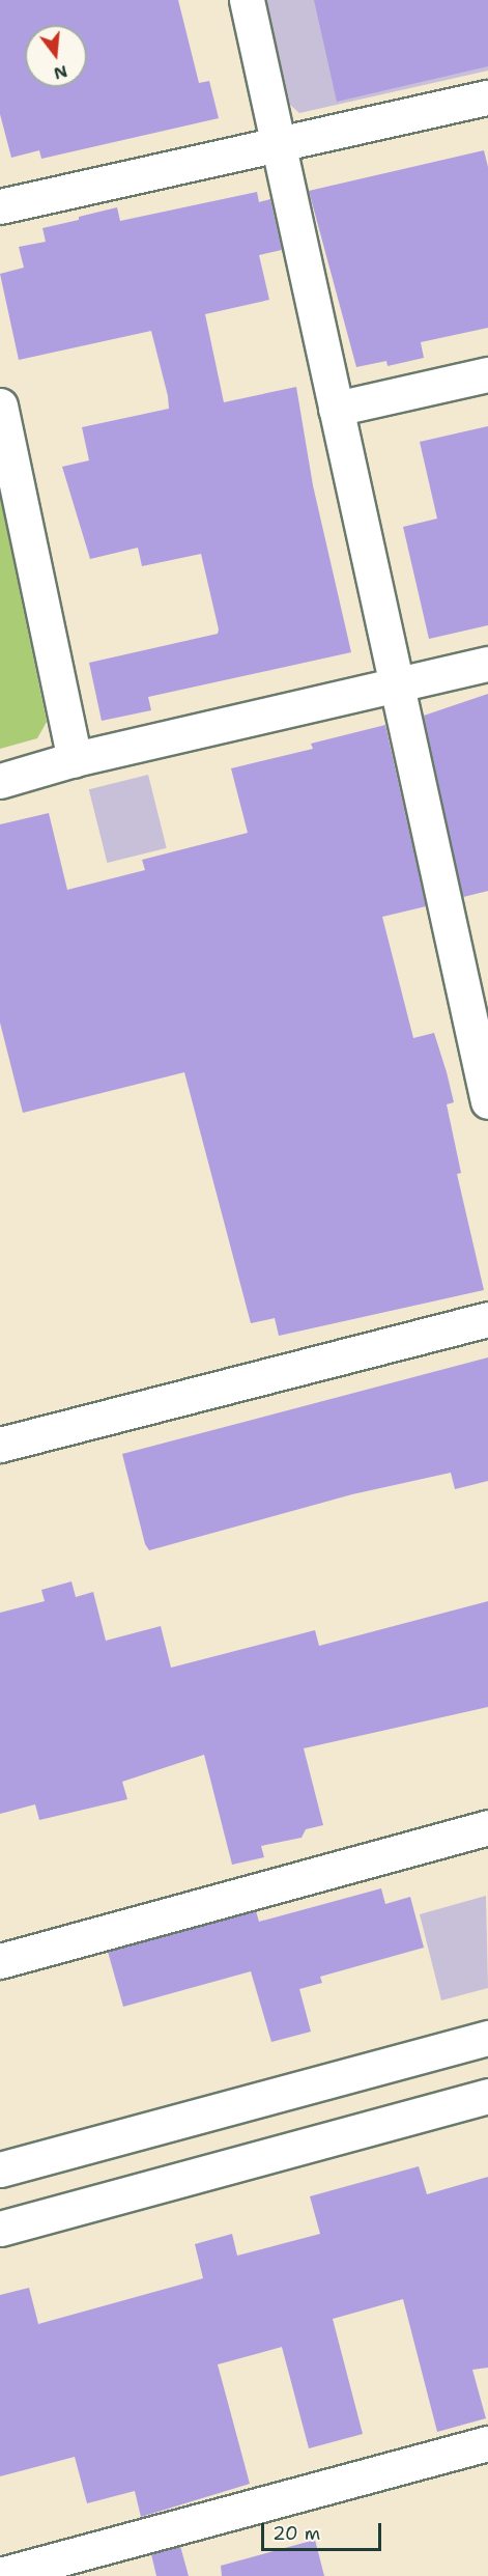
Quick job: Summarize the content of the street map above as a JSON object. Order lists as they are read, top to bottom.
{
  "scale_bar": "20 m",
  "north": "bottom"
}
